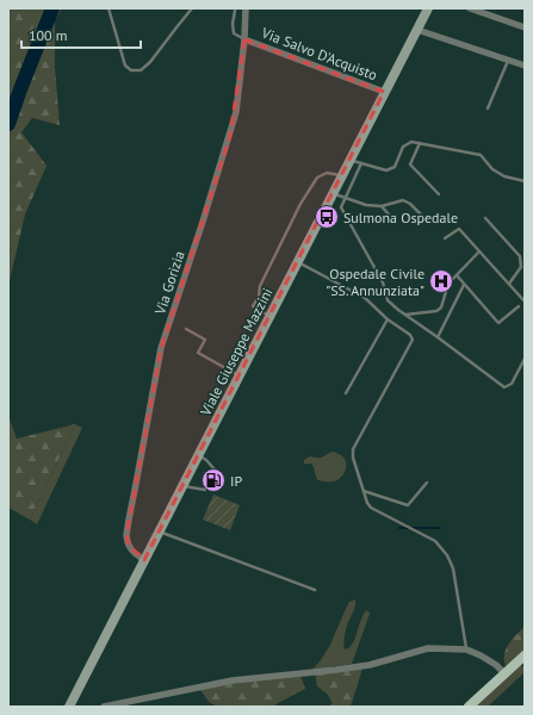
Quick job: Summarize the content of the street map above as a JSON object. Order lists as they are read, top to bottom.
{
  "streets": {
    "main road": ["Viale Giuseppe Mazzini"],
    "street": ["Via Salvo D'Acquisto", "Via Gorizia"]
  },
  "crossings": [
    ["Via Salvo D'Acquisto", "Via Gorizia"],
    ["Via Salvo D'Acquisto", "Viale Giuseppe Mazzini"],
    ["Via Gorizia", "Viale Giuseppe Mazzini"]
  ],
  "places": {
    "bus stop": ["Sulmona Ospedale"],
    "hospital": ["Ospedale Civile \"SS. Annunziata\""],
    "fuel station": ["IP"]
  },
  "scale_bar": "100 m"
}
